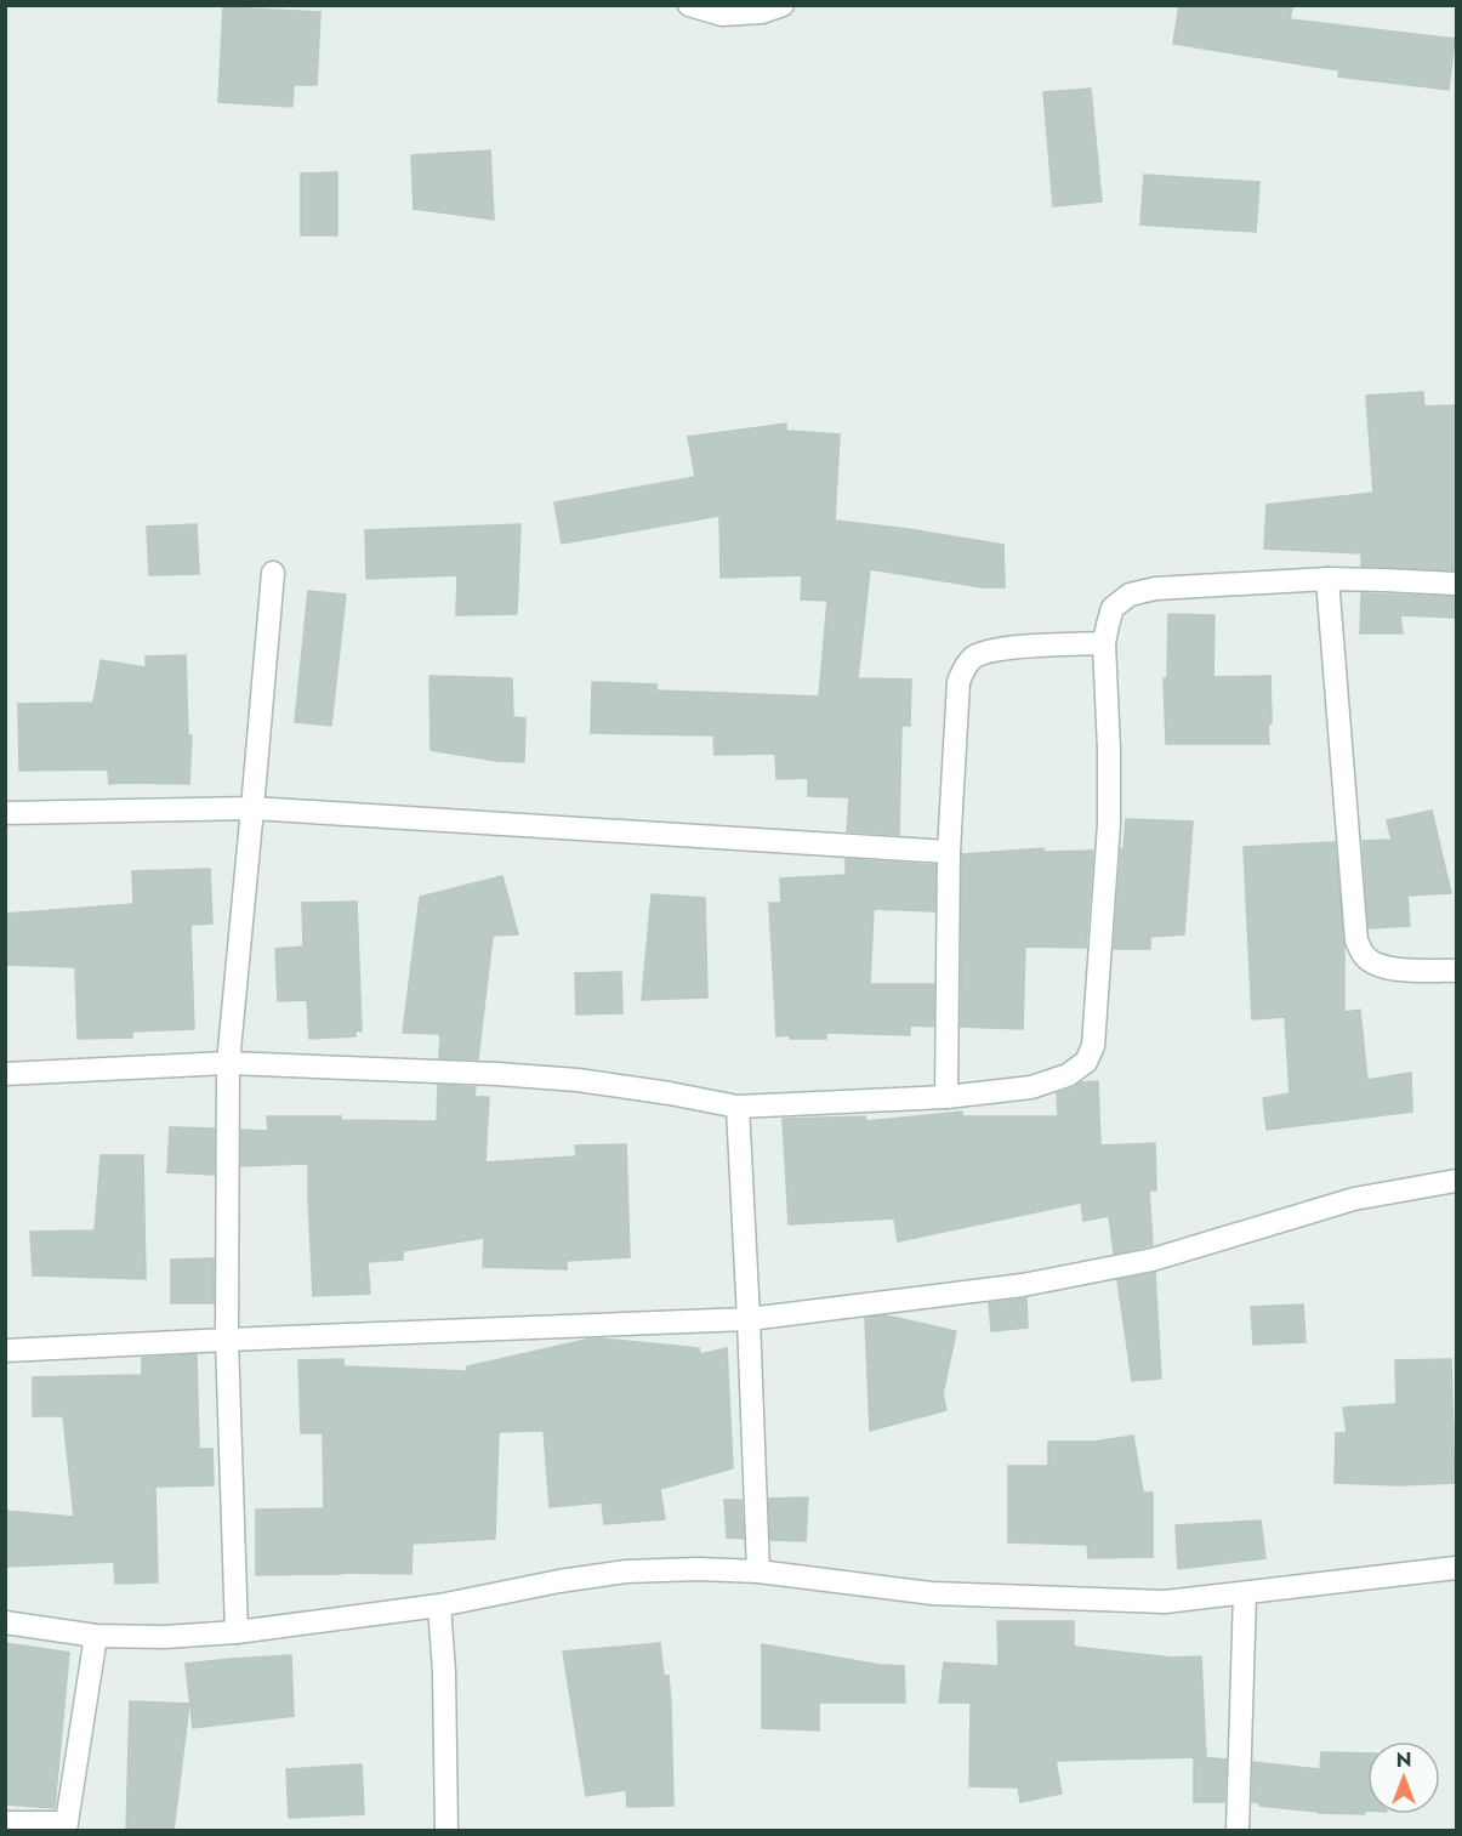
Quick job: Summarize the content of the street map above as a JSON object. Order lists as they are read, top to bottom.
{
  "north": "top"
}
